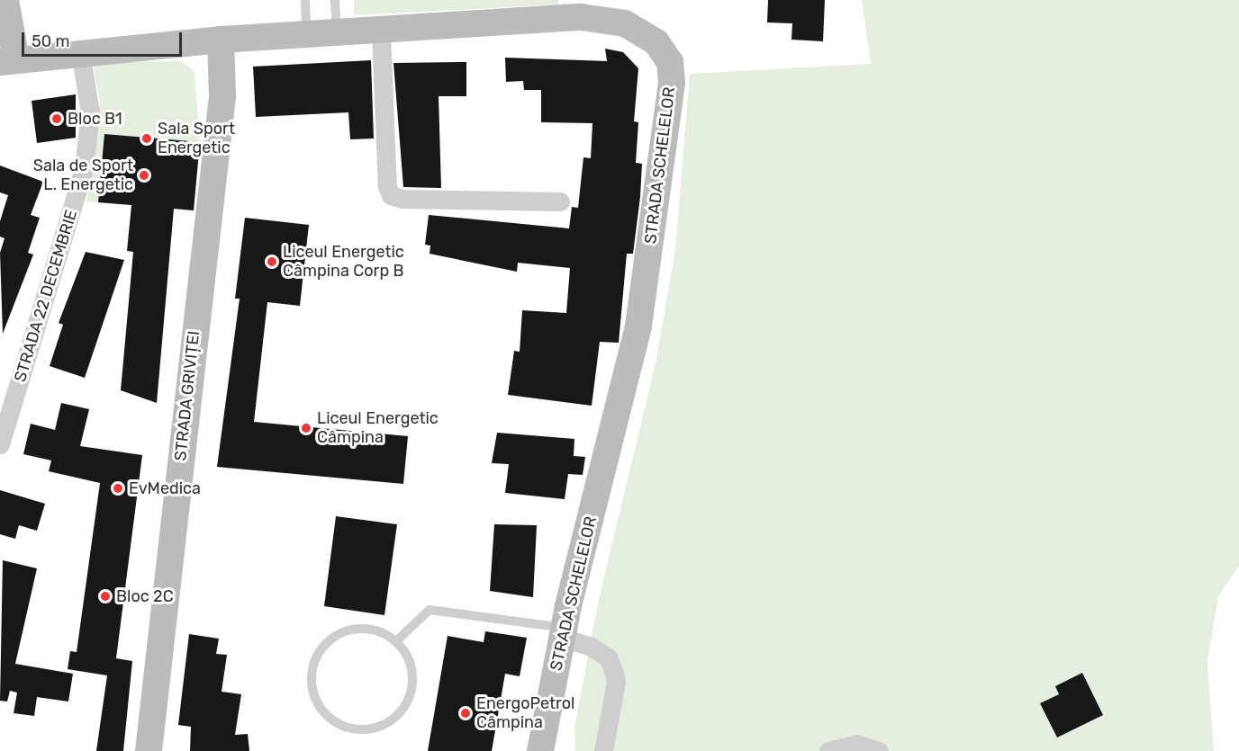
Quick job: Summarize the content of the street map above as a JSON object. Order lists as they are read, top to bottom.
{
  "streets": {
    "main road": ["STRADA SCHELELOR", "STRADA GRIVIȚEI"],
    "street": ["STRADA 22 DECEMBRIE"]
  },
  "crossings": [
    ["STRADA SCHELELOR", "STRADA 22 DECEMBRIE"],
    ["STRADA SCHELELOR", "STRADA GRIVIȚEI"]
  ],
  "places": [
    "Bloc B1",
    "Sala Sport Energetic",
    "Sala de Sport L. Energetic",
    "Liceul Energetic Câmpina Corp B",
    "Liceul Energetic Câmpina",
    "EvMedica",
    "Bloc 2C",
    "EnergoPetrol Câmpina"
  ],
  "scale_bar": "50 m"
}
